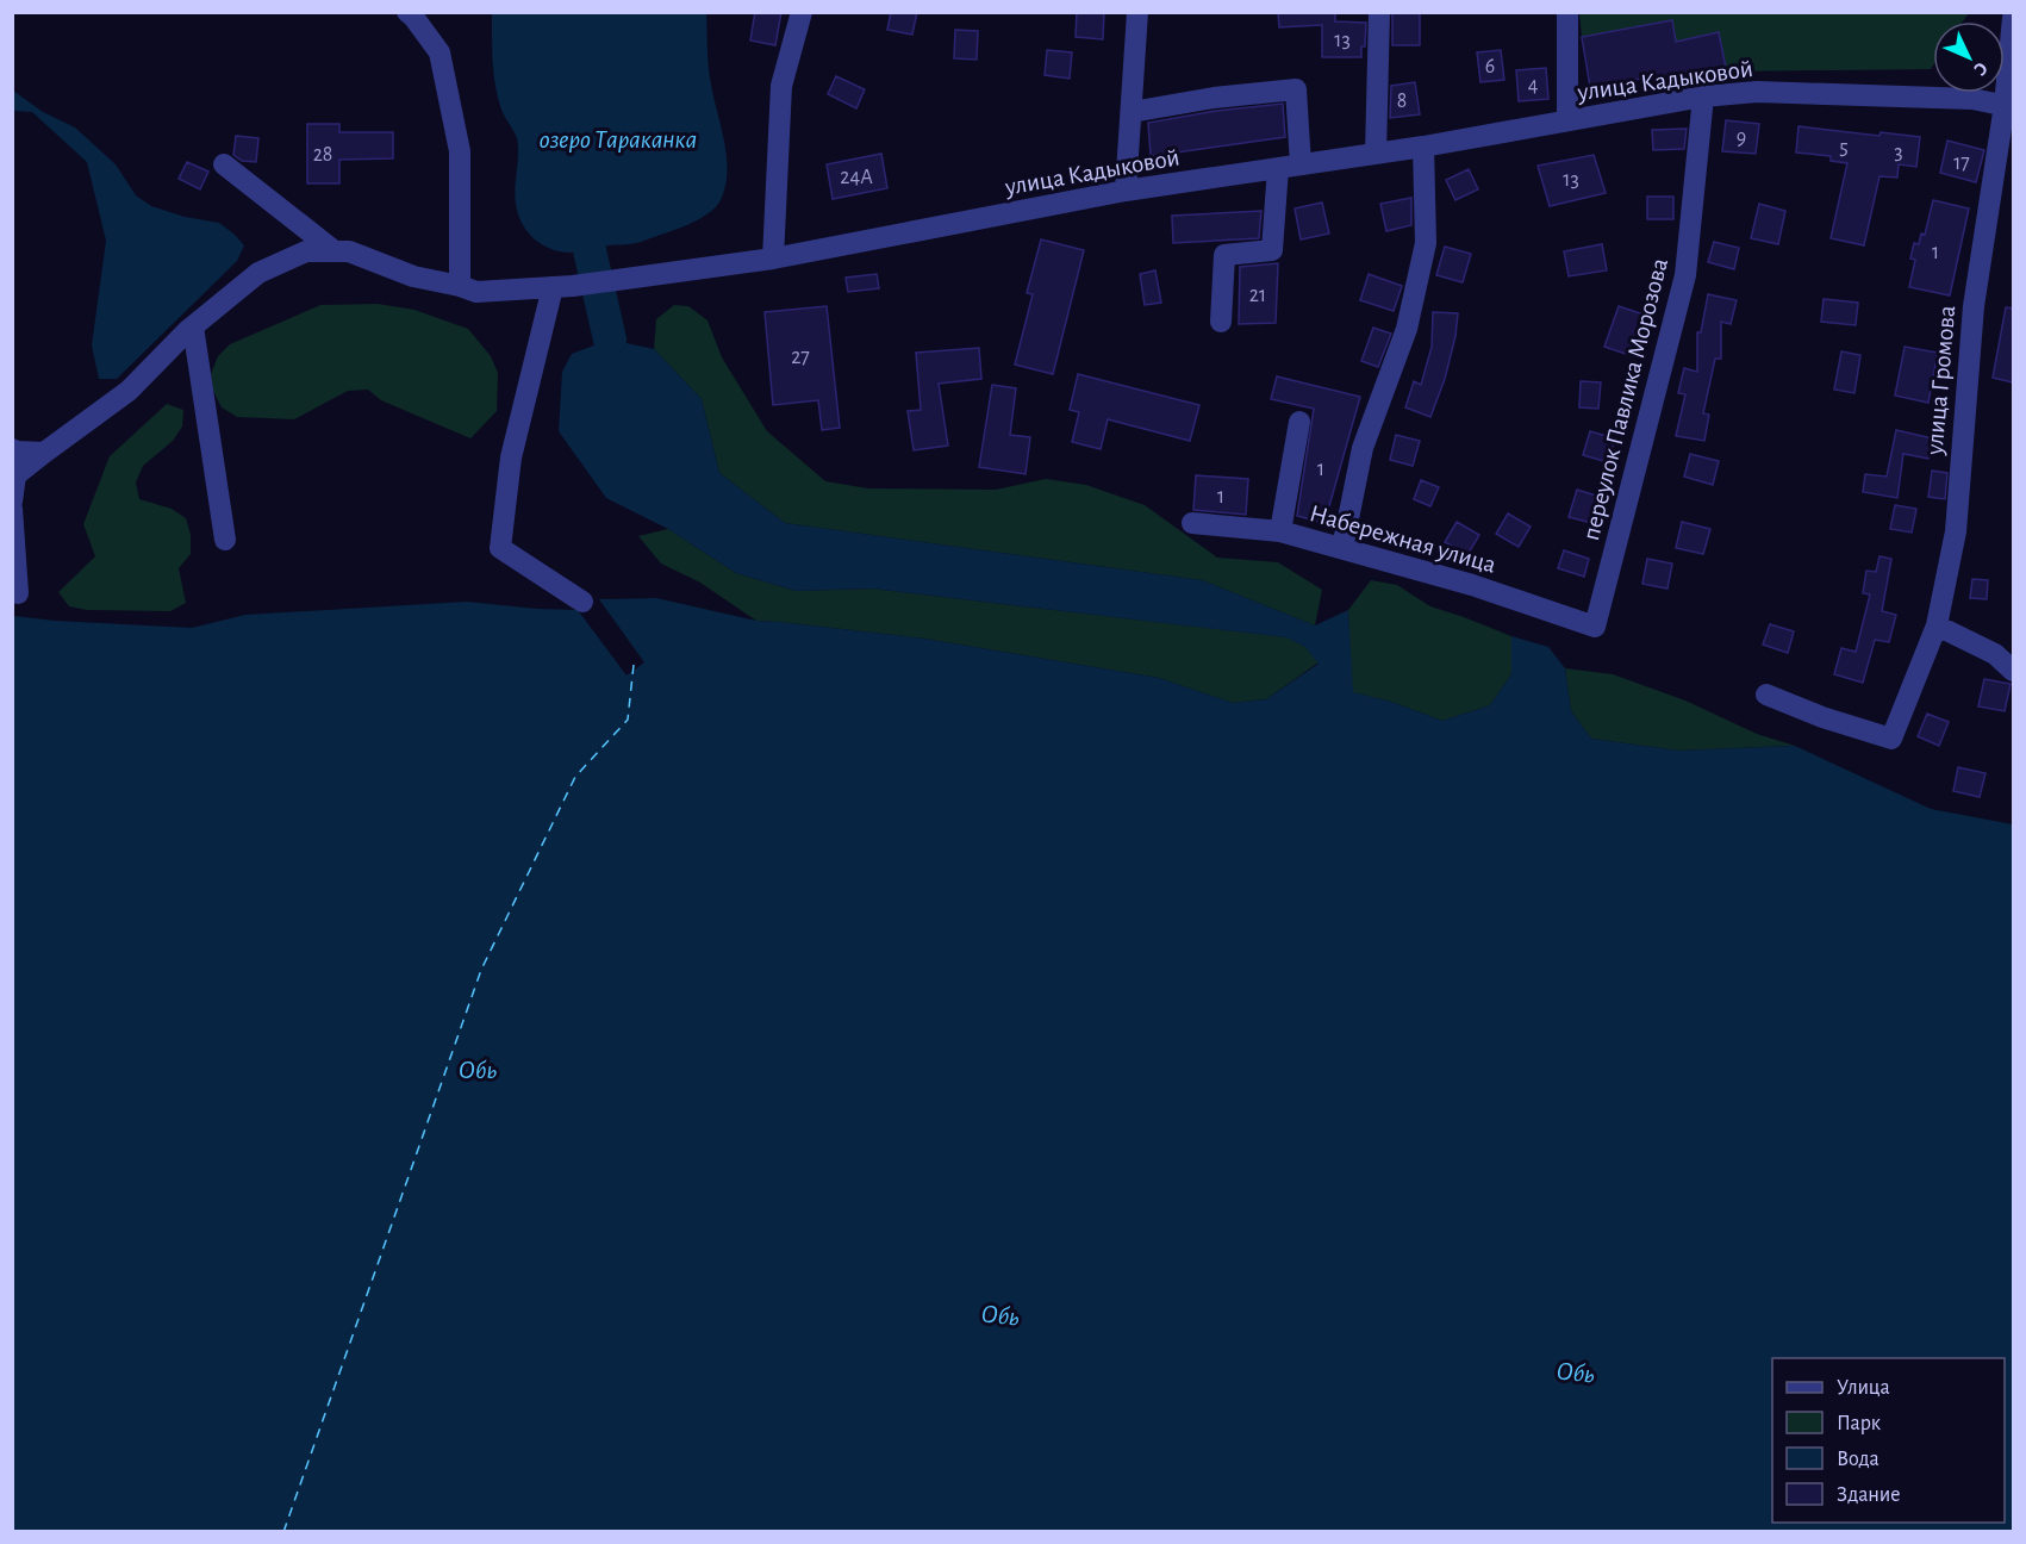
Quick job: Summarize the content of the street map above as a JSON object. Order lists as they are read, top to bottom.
{
  "streets": {
    "street": [
      "улица Кадыковой",
      "улица Громова",
      "переулок Павлика Морозова",
      "Набережная улица"
    ]
  },
  "crossings": [
    ["улица Кадыковой", "улица Громова"],
    ["улица Кадыковой", "переулок Павлика Морозова"],
    ["переулок Павлика Морозова", "Набережная улица"]
  ],
  "water": ["озеро Тараканка", "Обь"],
  "house_numbers": [
    "13",
    "6",
    "4",
    "8",
    "9",
    "5",
    "3",
    "28",
    "17",
    "24А",
    "13",
    "1",
    "21",
    "27",
    "1",
    "1"
  ],
  "legend": [
    "Улица",
    "Парк",
    "Вода",
    "Здание"
  ],
  "north": "bottom right"
}
